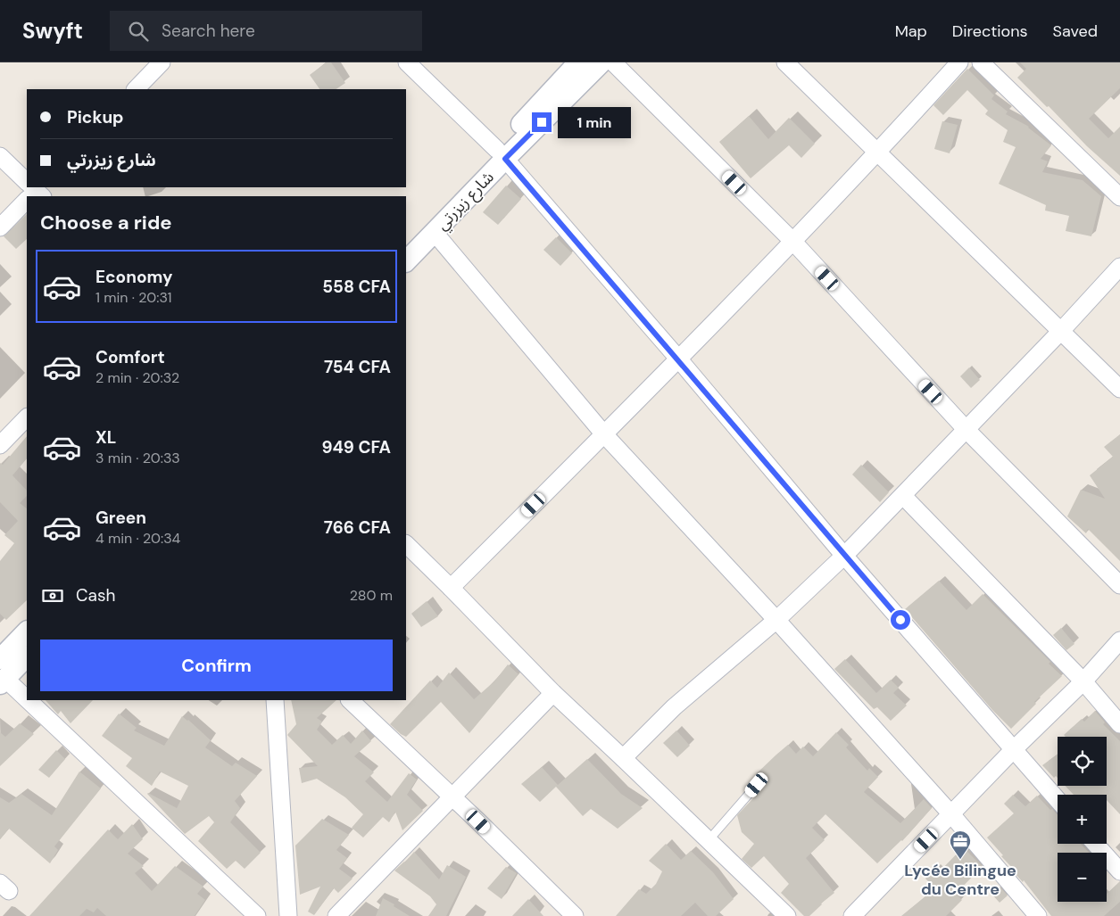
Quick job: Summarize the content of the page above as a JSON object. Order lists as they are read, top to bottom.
{
  "streets": {
    "street": ["شارع زيزرتي"]
  },
  "places": {
    "office": ["Lycée Bilingue du Centre"]
  },
  "page": {
    "header": "Swyft",
    "search": "Search here",
    "nav": ["Map", "Directions", "Saved"],
    "banner": ["Pickup", "شارع زيزرتي"],
    "bubble": "1 min",
    "heading": "Choose a ride",
    "list": [
      {
        "name": "Economy",
        "note": "1 min · 20:31",
        "value": "558 CFA"
      },
      {
        "name": "Comfort",
        "note": "2 min · 20:32",
        "value": "754 CFA"
      },
      {
        "name": "XL",
        "note": "3 min · 20:33",
        "value": "949 CFA"
      },
      {
        "name": "Green",
        "note": "4 min · 20:34",
        "value": "766 CFA"
      }
    ],
    "pay": ["Cash", "280 m"],
    "buttons": "Confirm",
    "map_buttons": ["+", "−"]
  }
}
